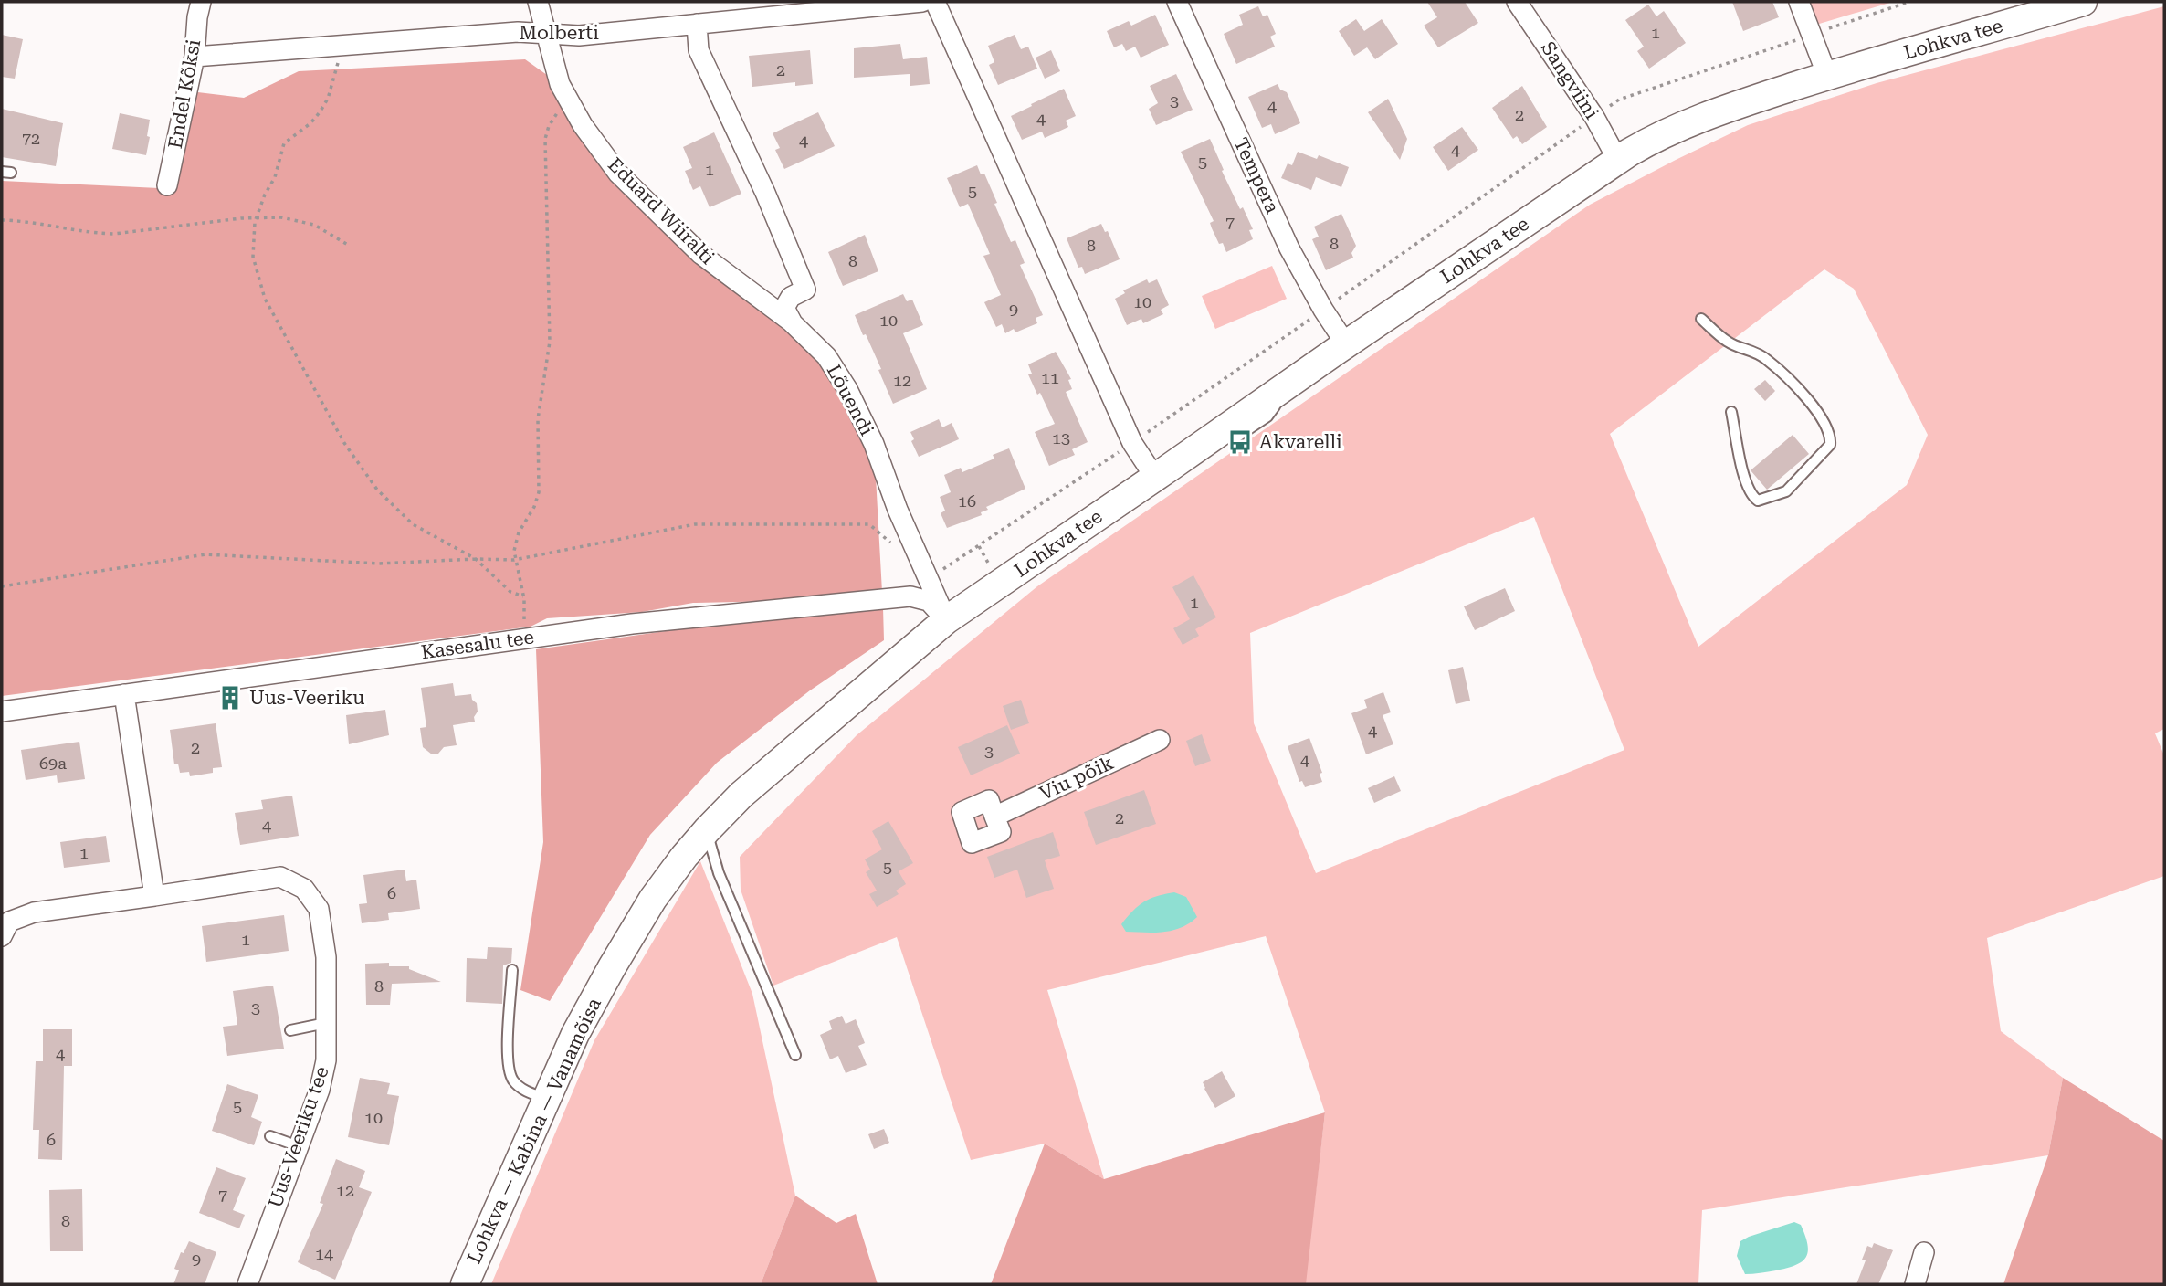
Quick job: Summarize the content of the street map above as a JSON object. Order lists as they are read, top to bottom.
{
  "streets": {
    "street": [
      "Molberti",
      "Lohkva tee",
      "Sangviini",
      "Endel Kõksi",
      "Tempera",
      "Eduard Wiiralti",
      "Lõuendi",
      "Kasesalu tee",
      "Viu põik",
      "Lohkva — Kabina — Vanamõisa",
      "Uus-Veeriku tee"
    ]
  },
  "crossings": [
    ["Molberti", "Endel Kõksi"],
    ["Molberti", "Eduard Wiiralti"],
    ["Lohkva tee", "Sangviini"],
    ["Lohkva tee", "Tempera"],
    ["Lohkva tee", "Lõuendi"],
    ["Lohkva tee", "Kasesalu tee"],
    ["Lohkva tee", "Lohkva — Kabina — Vanamõisa"],
    ["Eduard Wiiralti", "Lõuendi"],
    ["Lõuendi", "Kasesalu tee"],
    ["Lõuendi", "Lohkva — Kabina — Vanamõisa"],
    ["Kasesalu tee", "Lohkva — Kabina — Vanamõisa"]
  ],
  "places": {
    "bus stop": ["Akvarelli"],
    "building": ["Uus-Veeriku"]
  },
  "house_numbers": [
    "1",
    "2",
    "3",
    "4",
    "2",
    "4",
    "72",
    "4",
    "4",
    "5",
    "1",
    "5",
    "7",
    "8",
    "8",
    "8",
    "10",
    "9",
    "10",
    "11",
    "12",
    "13",
    "16",
    "1",
    "4",
    "2",
    "3",
    "4",
    "69a",
    "2",
    "4",
    "1",
    "5",
    "6",
    "1",
    "8",
    "3",
    "4",
    "5",
    "10",
    "6",
    "12",
    "7",
    "8",
    "14",
    "9"
  ]
}
